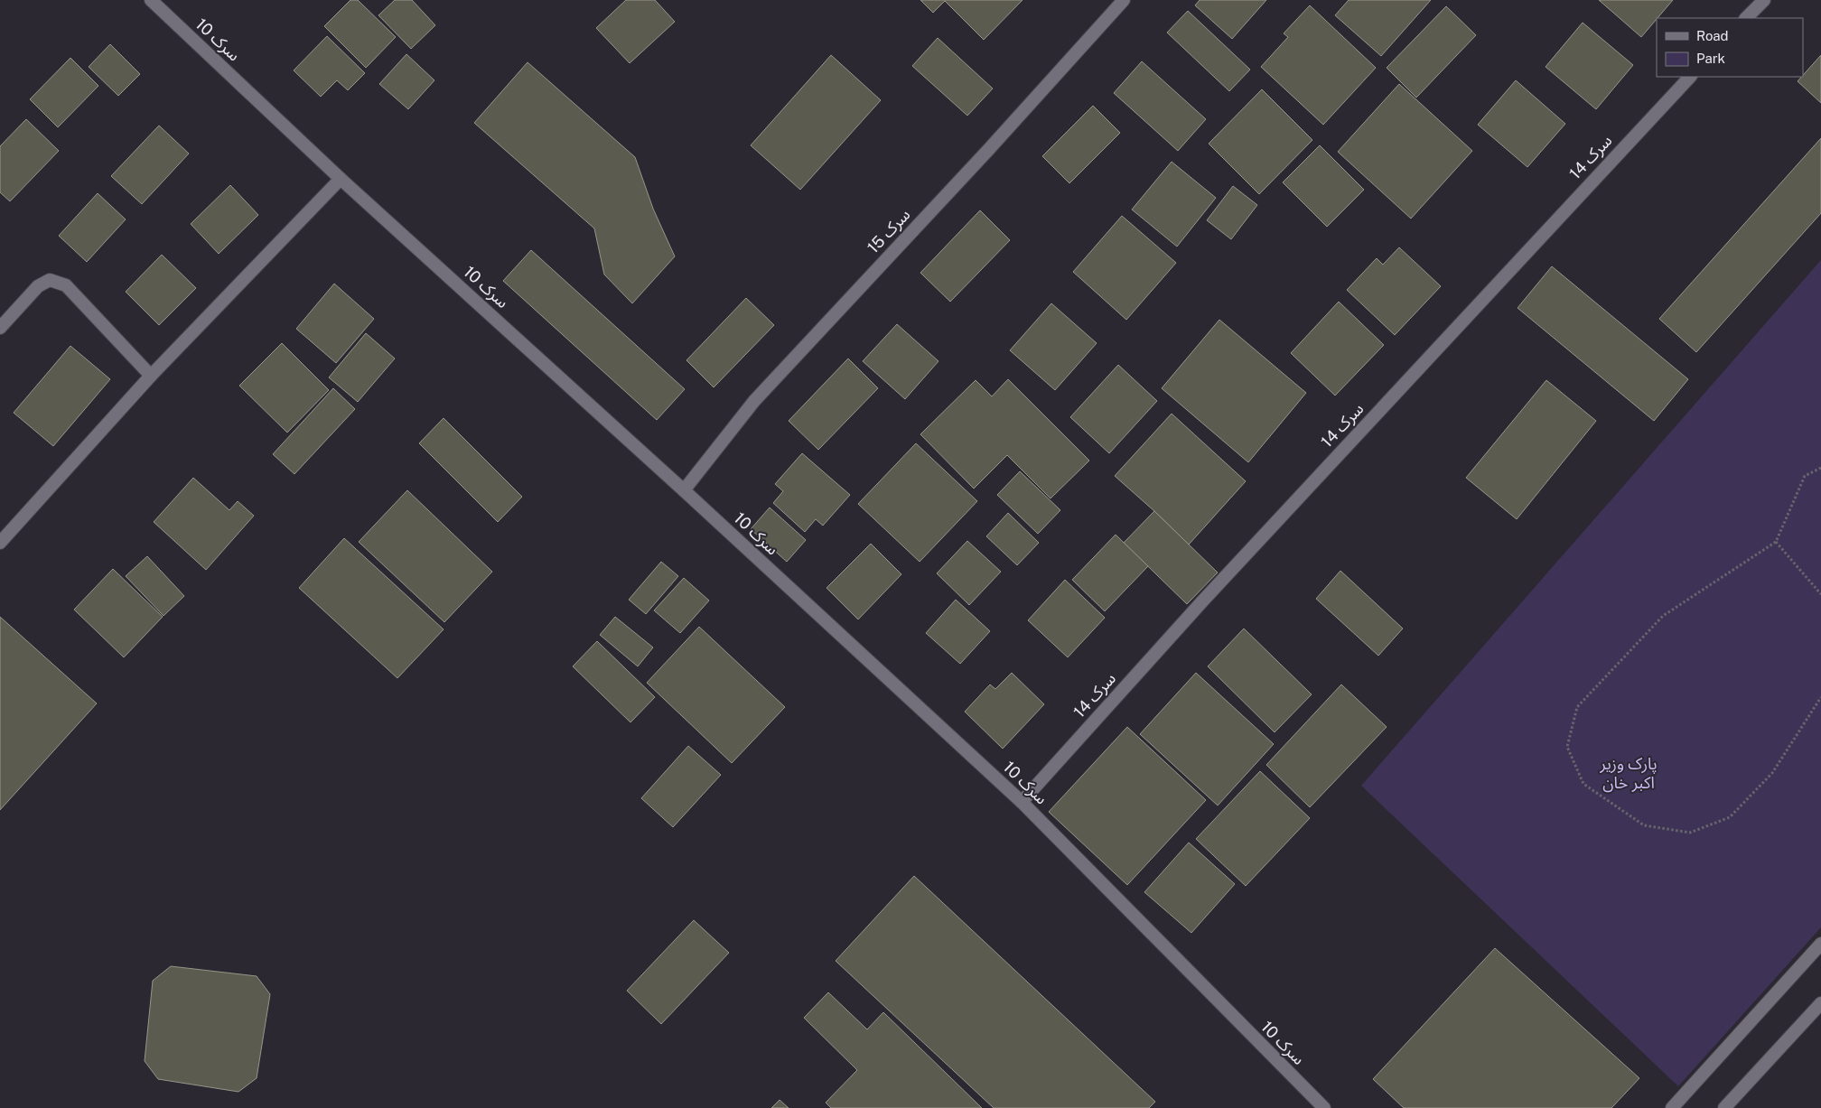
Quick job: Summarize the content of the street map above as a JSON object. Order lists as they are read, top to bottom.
{
  "streets": {
    "street": ["سرک 10", "سرک 14", "سرک 15"]
  },
  "crossings": [
    ["سرک 10", "سرک 14"],
    ["سرک 10", "سرک 15"]
  ],
  "parks": ["پارک وزیر اکبر خان"],
  "legend": ["Road", "Park"]
}
